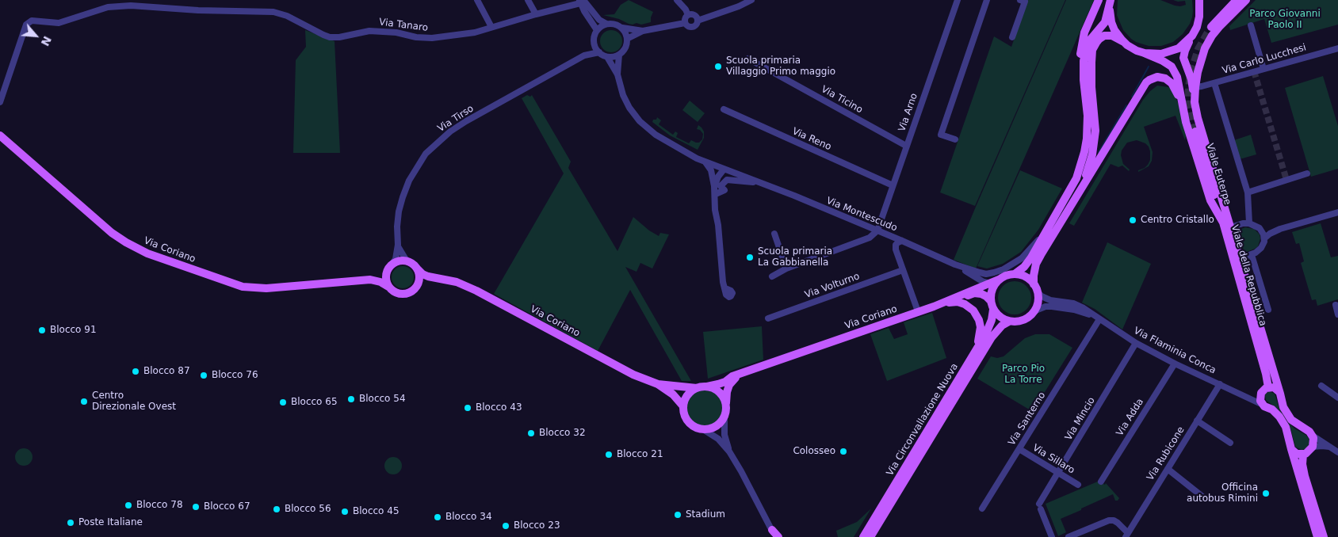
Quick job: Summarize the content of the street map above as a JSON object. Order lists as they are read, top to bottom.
{
  "streets": {
    "main road": [
      "Viale Euterpe",
      "Via Coriano",
      "Viale della Repubblica",
      "Via Circonvallazione Nuova"
    ],
    "street": [
      "Via Tanaro",
      "Via Carlo Lucchesi",
      "Via Ticino",
      "Via Arno",
      "Via Tirso",
      "Via Reno",
      "Via Montescudo",
      "Via Volturno",
      "Via Flaminia Conca",
      "Via Adda",
      "Via Santerno",
      "Via Mincio",
      "Via Rubicone",
      "Via Sillaro"
    ]
  },
  "crossings": [
    ["Via Ticino", "Via Arno"],
    ["Via Arno", "Via Reno"],
    ["Via Arno", "Via Montescudo"],
    ["Via Tirso", "Via Montescudo"],
    ["Via Tirso", "Via Coriano"],
    ["Viale Euterpe", "Viale della Repubblica"],
    ["Via Montescudo", "Via Coriano"],
    ["Via Coriano", "Via Flaminia Conca"],
    ["Via Coriano", "Via Circonvallazione Nuova"],
    ["Via Flaminia Conca", "Via Adda"],
    ["Via Flaminia Conca", "Via Santerno"],
    ["Via Flaminia Conca", "Via Mincio"],
    ["Via Flaminia Conca", "Via Circonvallazione Nuova"],
    ["Via Flaminia Conca", "Via Rubicone"],
    ["Via Santerno", "Via Sillaro"],
    ["Via Mincio", "Via Sillaro"]
  ],
  "parks": ["Parco Giovanni Paolo II", "Parco Pio La Torre"],
  "places": [
    "Scuola primaria Villaggio Primo maggio",
    "Centro Cristallo",
    "Scuola primaria La Gabbianella",
    "Blocco 91",
    "Blocco 87",
    "Blocco 76",
    "Blocco 54",
    "Centro Direzionale Ovest",
    "Blocco 65",
    "Blocco 43",
    "Blocco 32",
    "Colosseo",
    "Blocco 21",
    "Officina autobus Rimini",
    "Blocco 78",
    "Blocco 67",
    "Blocco 56",
    "Blocco 45",
    "Stadium",
    "Blocco 34",
    "Poste Italiane",
    "Blocco 23"
  ],
  "north": "bottom right"
}
